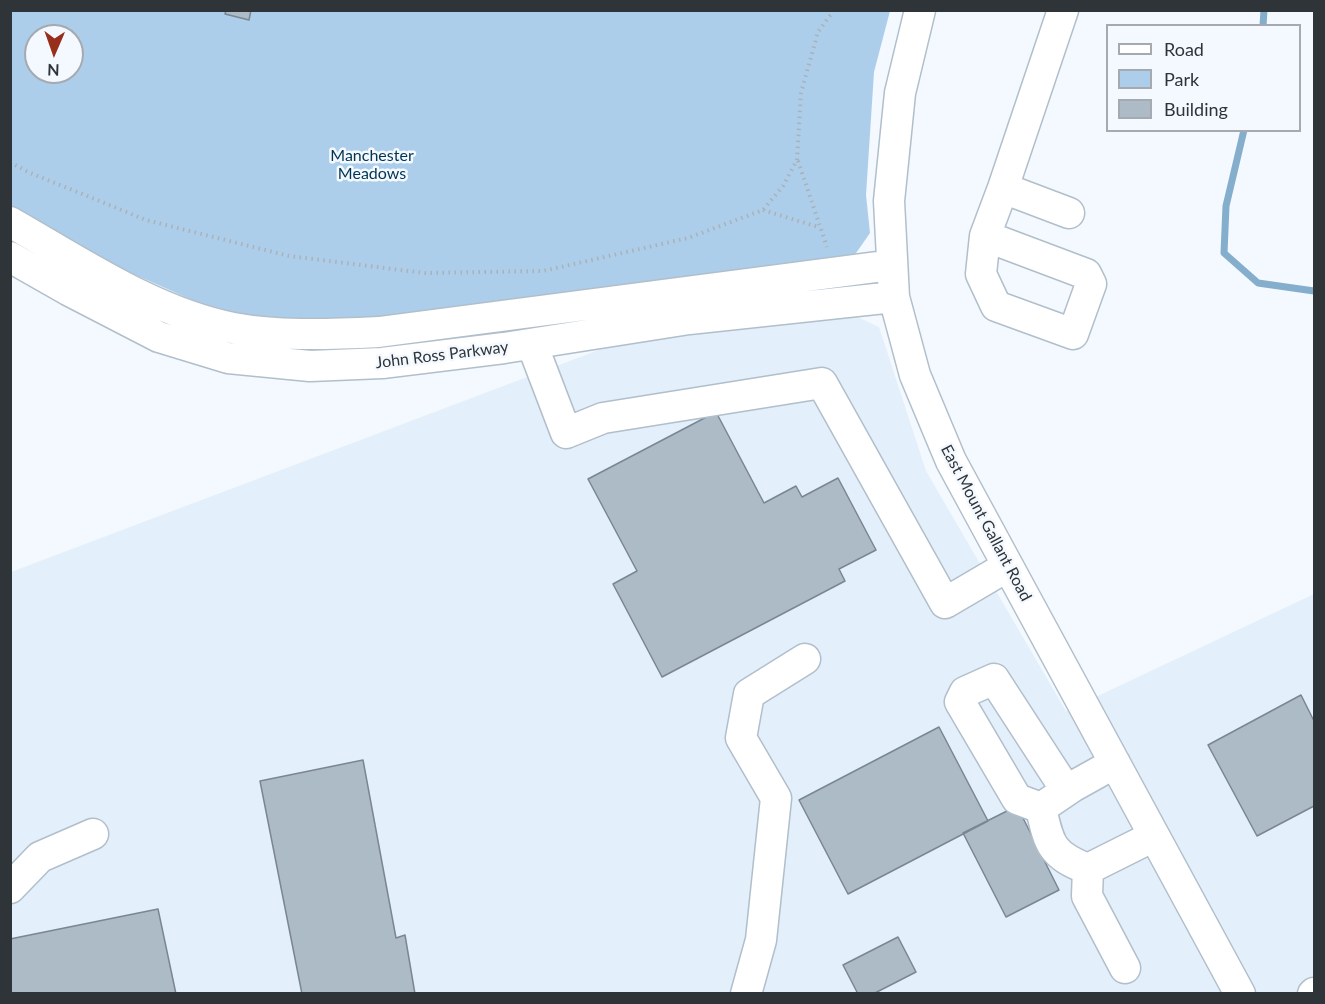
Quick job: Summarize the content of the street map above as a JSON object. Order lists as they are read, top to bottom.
{
  "streets": {
    "street": ["John Ross Parkway", "East Mount Gallant Road"]
  },
  "crossings": [
    ["John Ross Parkway", "East Mount Gallant Road"]
  ],
  "parks": ["Manchester Meadows"],
  "legend": ["Road", "Park", "Building"],
  "north": "bottom"
}
